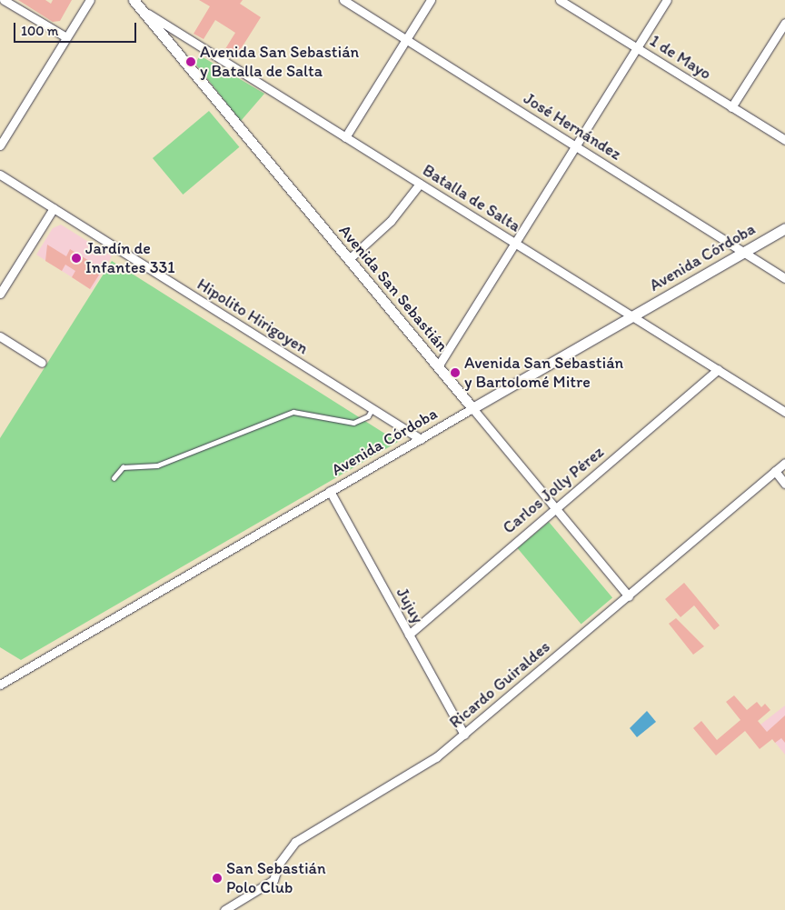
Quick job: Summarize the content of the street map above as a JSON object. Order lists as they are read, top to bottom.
{
  "streets": {
    "street": [
      "1 de Mayo",
      "José Hernández",
      "Batalla de Salta",
      "Avenida Córdoba",
      "Avenida San Sebastián",
      "Hipolito Hirigoyen",
      "Carlos Jolly Pérez",
      "Jujuy",
      "Ricardo Guiraldes"
    ]
  },
  "crossings": [
    ["José Hernández", "Avenida Córdoba"],
    ["Batalla de Salta", "Avenida Córdoba"],
    ["Batalla de Salta", "Avenida San Sebastián"],
    ["Batalla de Salta", "Carlos Jolly Pérez"],
    ["Avenida Córdoba", "Avenida San Sebastián"],
    ["Avenida Córdoba", "Hipolito Hirigoyen"],
    ["Avenida Córdoba", "Jujuy"],
    ["Avenida San Sebastián", "Carlos Jolly Pérez"],
    ["Avenida San Sebastián", "Ricardo Guiraldes"],
    ["Carlos Jolly Pérez", "Jujuy"],
    ["Jujuy", "Ricardo Guiraldes"]
  ],
  "places": [
    "Avenida San Sebastián y Batalla de Salta",
    "Jardín de Infantes 331",
    "Avenida San Sebastián y Bartolomé Mitre",
    "San Sebastián Polo Club"
  ],
  "scale_bar": "100 m"
}
